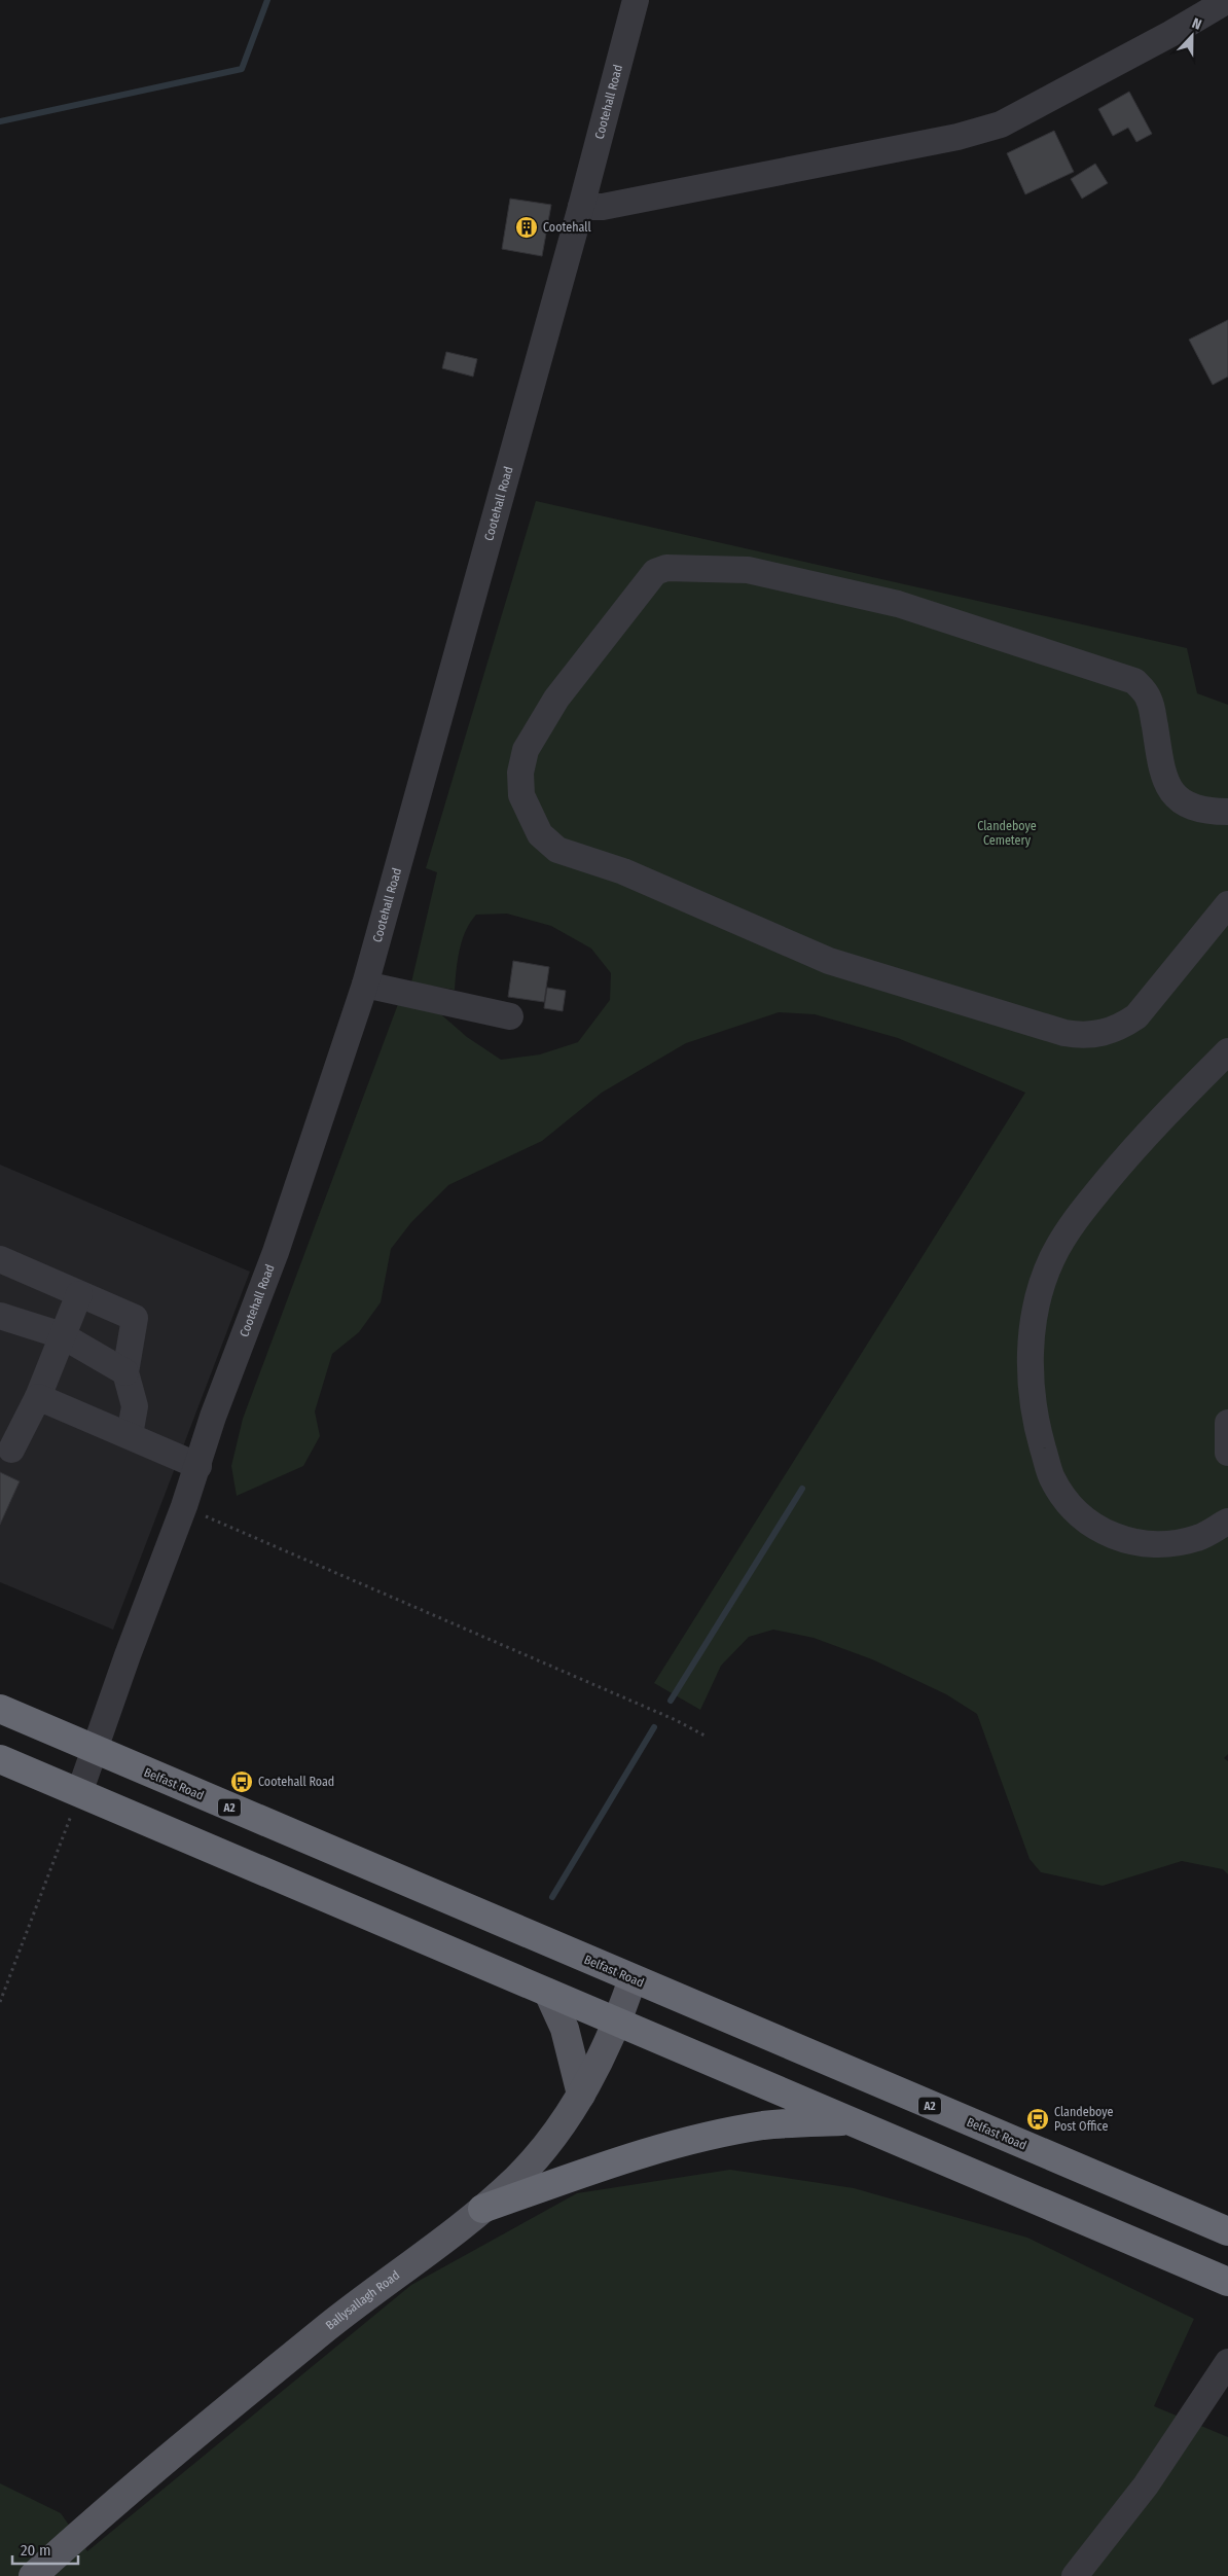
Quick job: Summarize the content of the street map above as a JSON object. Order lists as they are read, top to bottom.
{
  "streets": {
    "highway": ["Belfast Road", "A2"],
    "main road": ["Ballysallagh Road"],
    "street": ["Cootehall Road"]
  },
  "crossings": [
    ["Cootehall Road", "Belfast Road"],
    ["Belfast Road", "Ballysallagh Road"]
  ],
  "parks": ["Clandeboye Cemetery"],
  "places": {
    "building": ["Cootehall"],
    "bus stop": ["Cootehall Road", "Clandeboye Post Office"]
  },
  "scale_bar": "20 m",
  "north": "top"
}
